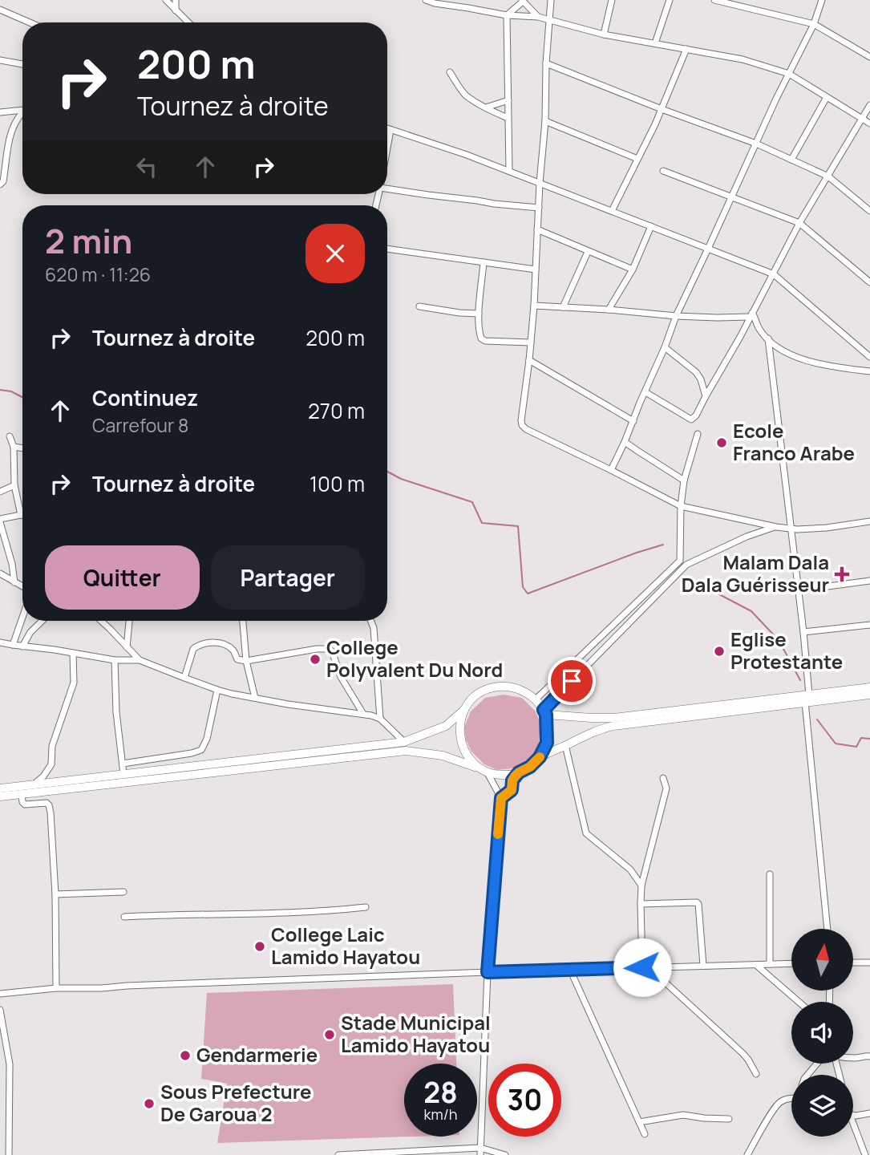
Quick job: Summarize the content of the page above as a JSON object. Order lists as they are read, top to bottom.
{
  "places": {
    "other": [
      "Ecole Franco Arabe",
      "Eglise Protestante",
      "College Polyvalent Du Nord",
      "College Laic Lamido Hayatou",
      "Stade Municipal Lamido Hayatou",
      "Gendarmerie",
      "Sous Prefecture De Garoua 2"
    ],
    "health": ["Malam Dala Dala Guérisseur"]
  },
  "north": "top",
  "page": {
    "turn": ["200 m", "Tournez à droite"],
    "heading": ["2 min", "620 m · 11:26"],
    "list": [
      {
        "name": "Tournez à droite",
        "value": "200 m"
      },
      {
        "name": "Continuez",
        "note": "Carrefour 8",
        "value": "270 m"
      },
      {
        "name": "Tournez à droite",
        "value": "100 m"
      }
    ],
    "buttons": ["Quitter", "Partager"],
    "speed": "28 km/h",
    "limit": "30"
  }
}
